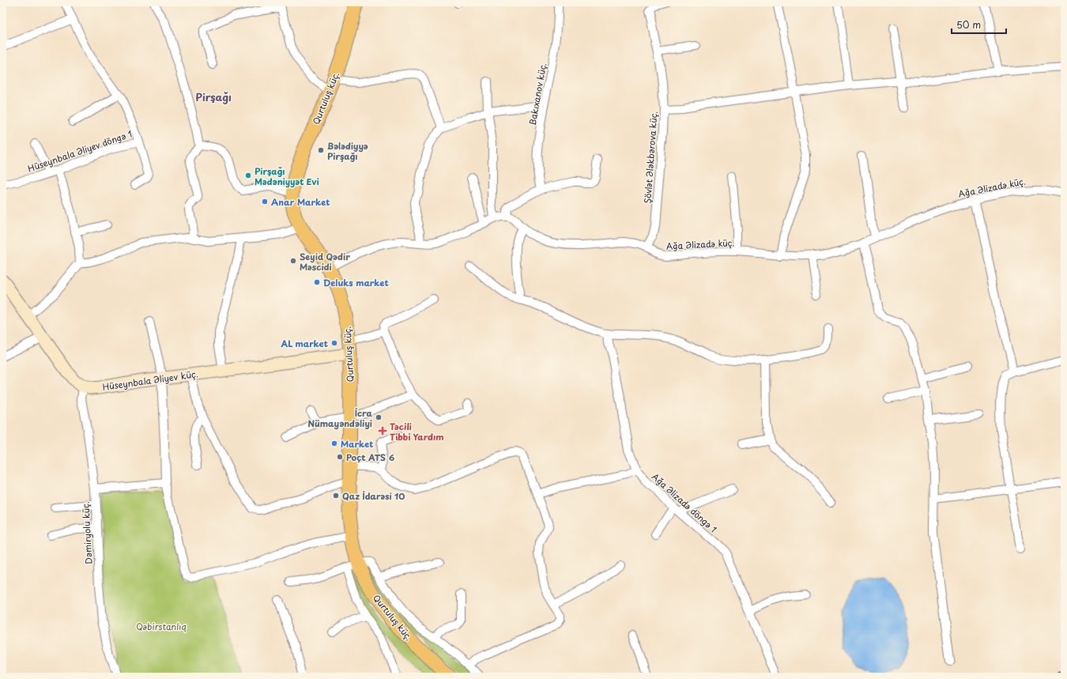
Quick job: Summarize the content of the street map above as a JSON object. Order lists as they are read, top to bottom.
{
  "streets": {
    "main road": ["Qurtuluş küç."],
    "street": [
      "Bakıxanov küç.",
      "Hüseynbala Əliyev döngə 1",
      "Şövlət Ələkbərova küç.",
      "Ağa Əlizadə küç.",
      "Hüseynbala Əliyev küç.",
      "Ağa Əlizadə döngə 1",
      "Dəmiryolu küç."
    ]
  },
  "crossings": [
    ["Qurtuluş küç.", "Hüseynbala Əliyev küç."],
    ["Şövlət Ələkbərova küç.", "Ağa Əlizadə küç."],
    ["Hüseynbala Əliyev küç.", "Dəmiryolu küç."]
  ],
  "districts": ["Pirşağı"],
  "parks": ["Qəbirstanlıq"],
  "places": {
    "other": [
      "Bələdiyyə Pirşağı",
      "Pirşağı Mədəniyyət Evi",
      "Anar Market",
      "Seyid Qədir Məscidi",
      "Deluks market",
      "AL market",
      "İcra Nümayəndəliyi",
      "Market",
      "Poçt ATS 6",
      "Qaz İdarəsi 10"
    ],
    "health": ["Təcili Tibbi Yardım"]
  },
  "scale_bar": "50 m"
}
